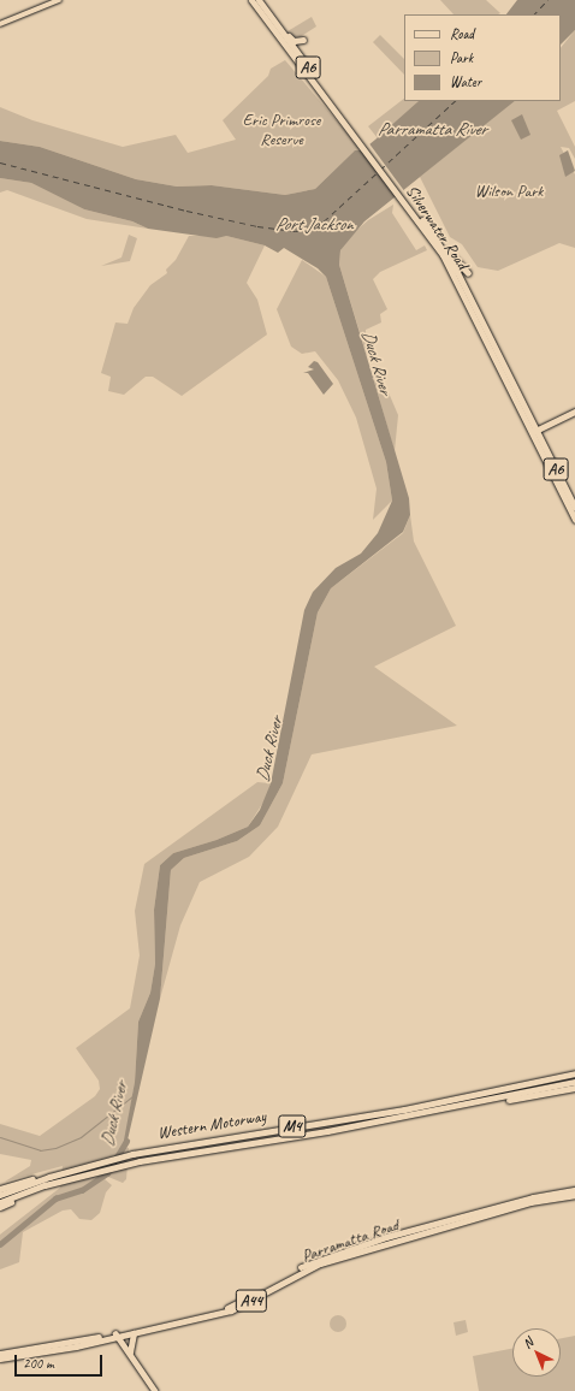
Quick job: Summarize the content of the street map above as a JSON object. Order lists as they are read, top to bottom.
{
  "streets": {
    "highway": [
      "A6",
      "Silverwater Road",
      "Western Motorway",
      "M4",
      "Parramatta Road",
      "A44"
    ]
  },
  "crossings": [
    ["Western Motorway", "M4"]
  ],
  "water": ["Parramatta River", "Port Jackson", "Duck River"],
  "parks": ["Eric Primrose Reserve", "Wilson Park"],
  "legend": ["Road", "Park", "Water"],
  "scale_bar": "200 m",
  "north": "top left"
}
